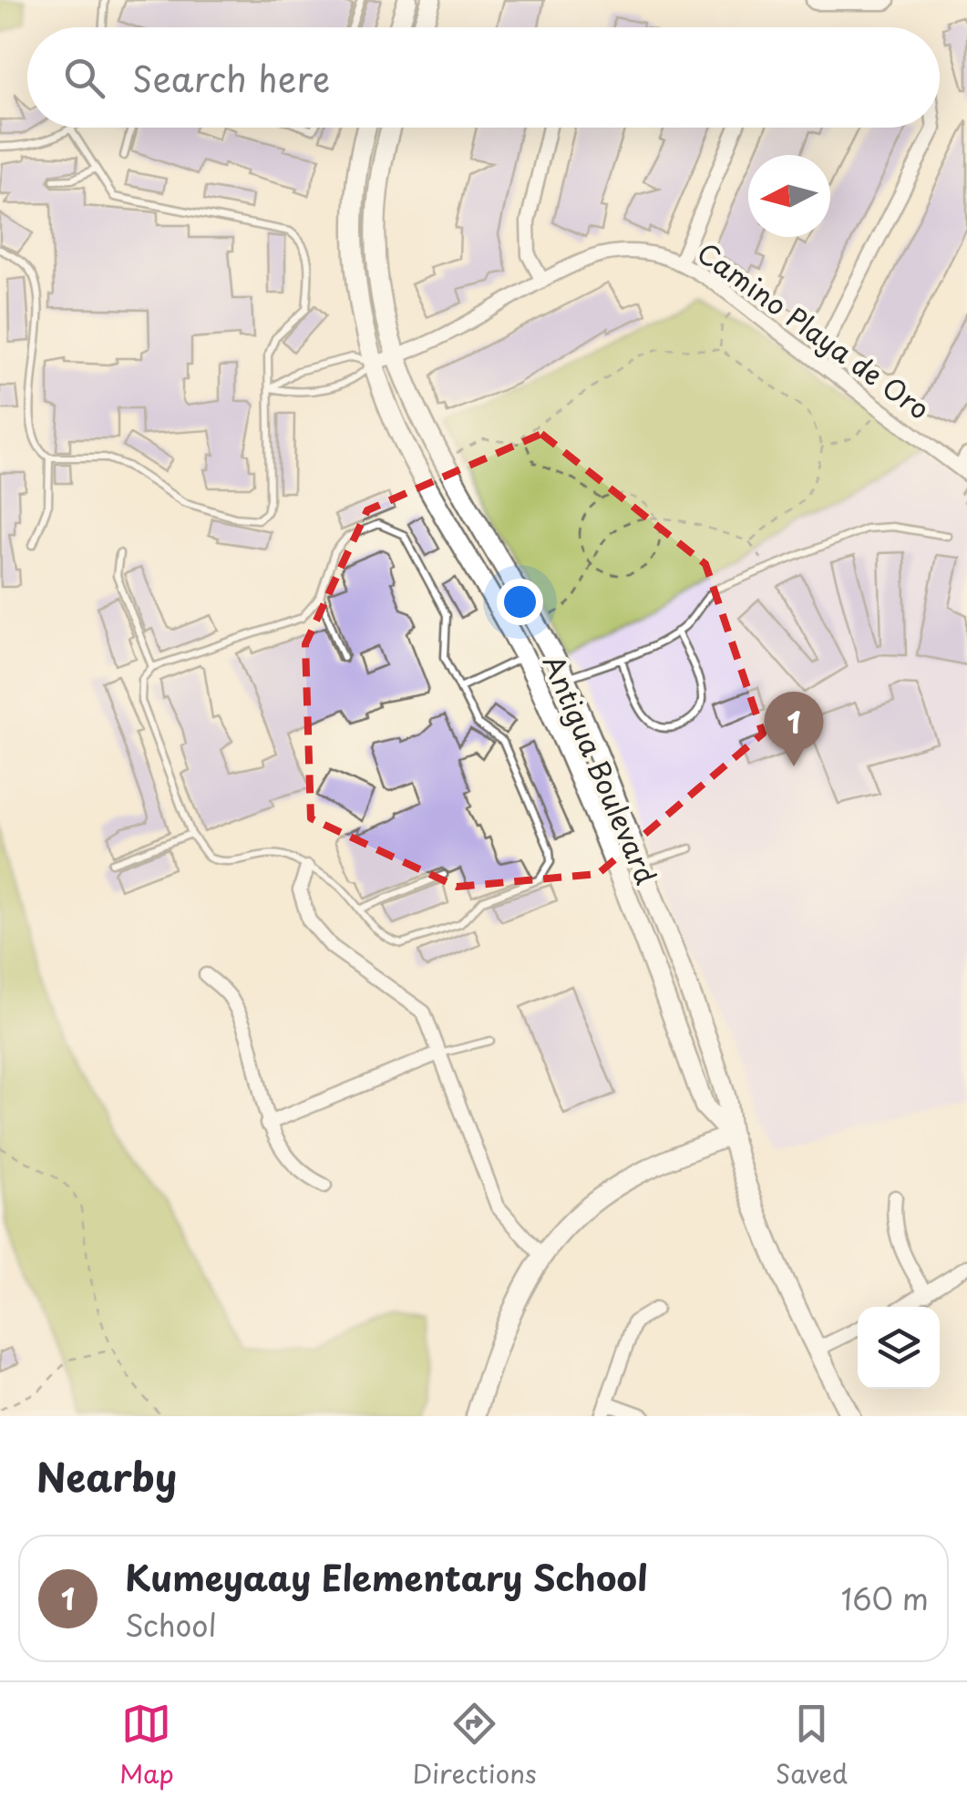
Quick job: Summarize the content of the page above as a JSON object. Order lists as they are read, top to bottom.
{
  "streets": {
    "main road": ["Antigua Boulevard"],
    "street": ["Camino Playa de Oro"]
  },
  "crossings": [
    ["Camino Playa de Oro", "Antigua Boulevard"]
  ],
  "north": "left",
  "page": {
    "search": "Search here",
    "pins": "1",
    "heading": "Nearby",
    "list": [
      {
        "mark": "1",
        "name": "Kumeyaay Elementary School",
        "note": "School",
        "value": "160 m"
      }
    ],
    "nav": ["Map", "Directions", "Saved"]
  }
}
